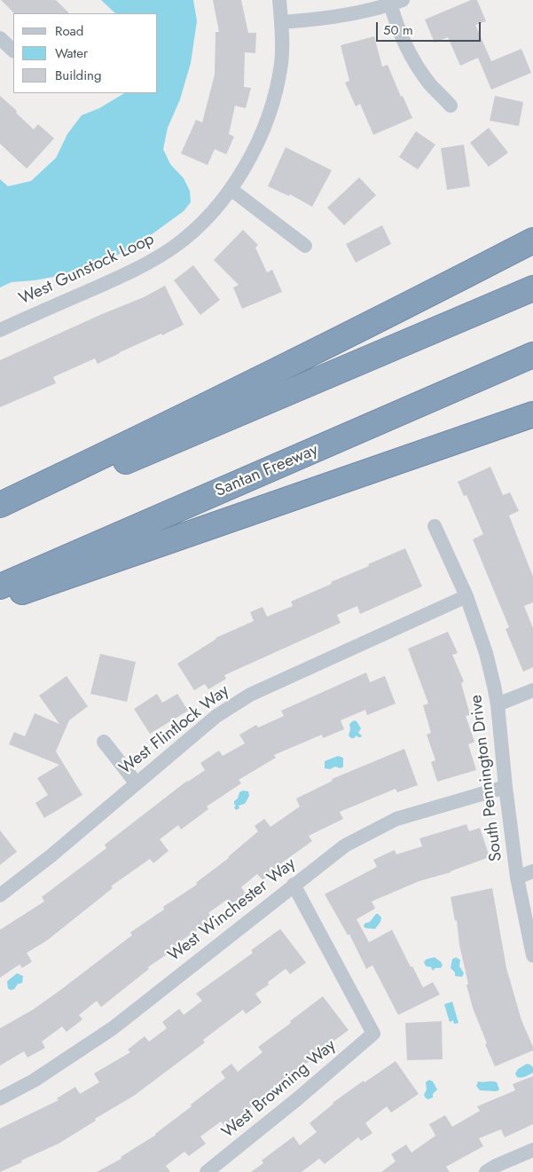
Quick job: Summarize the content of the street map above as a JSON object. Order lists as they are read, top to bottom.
{
  "streets": {
    "highway": ["Santan Freeway"],
    "street": [
      "West Gunstock Loop",
      "West Flintlock Way",
      "South Pennington Drive",
      "West Winchester Way",
      "West Browning Way"
    ]
  },
  "crossings": [
    ["West Flintlock Way", "South Pennington Drive"],
    ["South Pennington Drive", "West Winchester Way"],
    ["West Winchester Way", "West Browning Way"]
  ],
  "legend": ["Road", "Water", "Building"],
  "scale_bar": "50 m"
}
